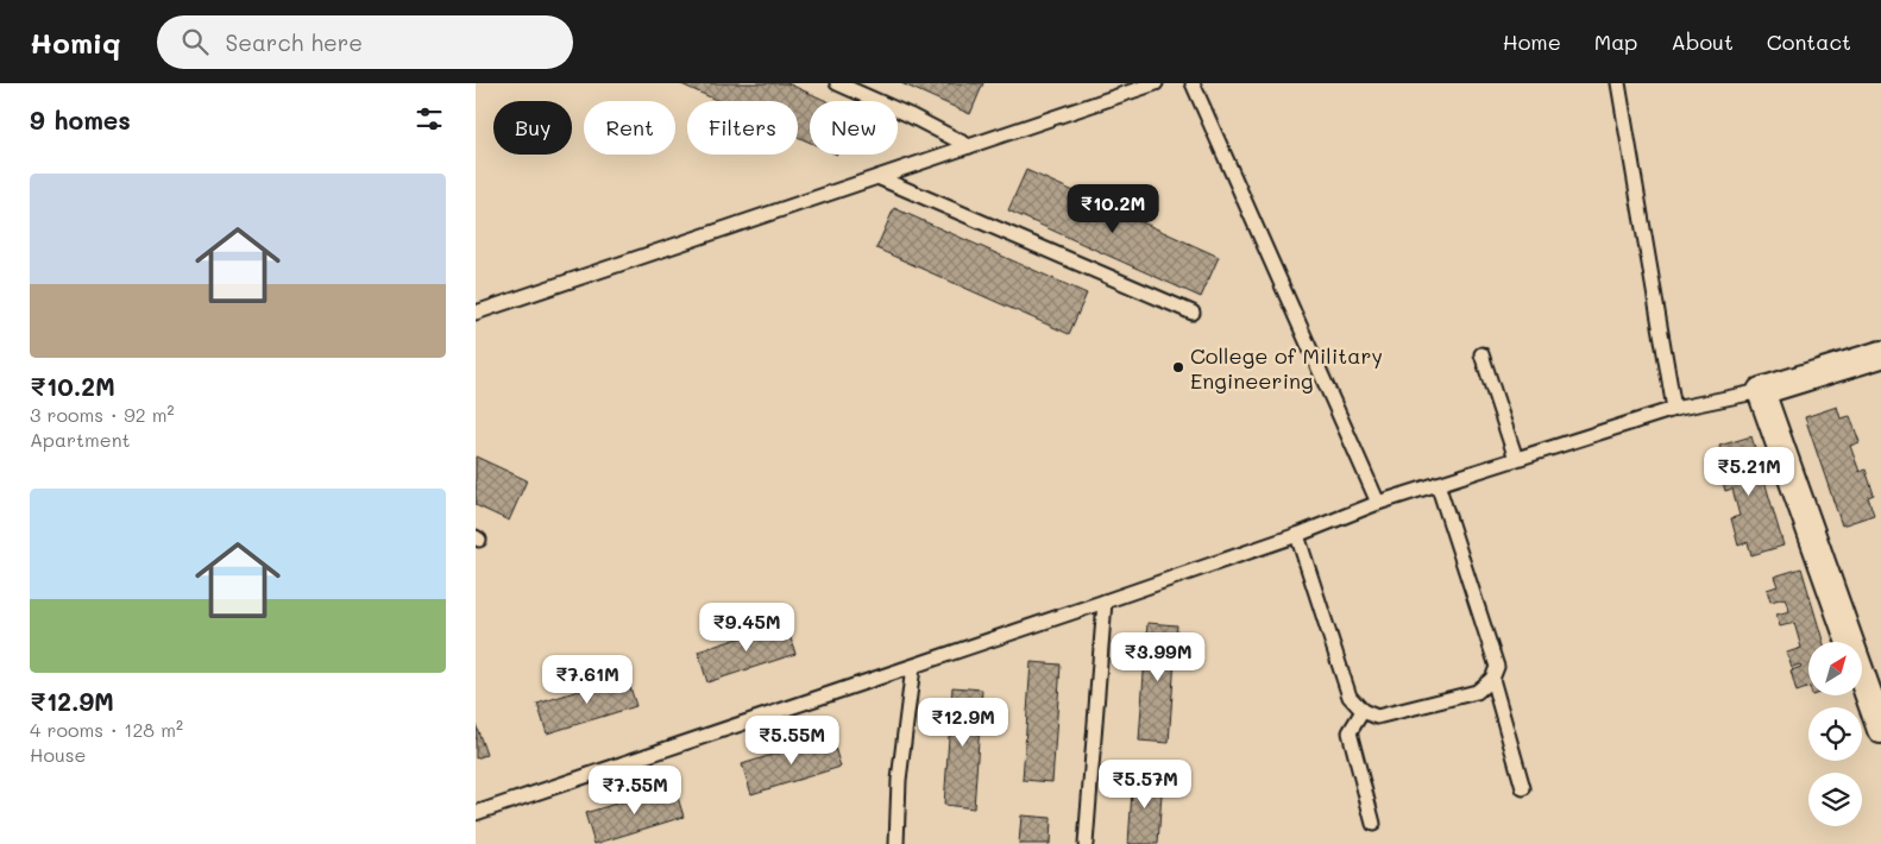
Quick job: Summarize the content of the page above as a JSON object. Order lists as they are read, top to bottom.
{
  "places": ["College of Military Engineering"],
  "north": "top right",
  "page": {
    "header": "Homiq",
    "search": "Search here",
    "nav": [
      "Home",
      "Map",
      "About",
      "Contact"
    ],
    "heading": "9 homes",
    "chip": [
      "Buy",
      "Rent",
      "Filters",
      "New"
    ],
    "list": [
      {
        "name": "₹10.2M",
        "note": "3 rooms · 92 m² · Apartment"
      },
      {
        "name": "₹12.9M",
        "note": "4 rooms · 128 m² · House"
      }
    ],
    "price": [
      "₹10.2M",
      "₹5.21M",
      "₹9.45M",
      "₹3.99M",
      "₹7.61M",
      "₹12.9M",
      "₹5.55M",
      "₹5.57M",
      "₹7.55M"
    ]
  }
}
